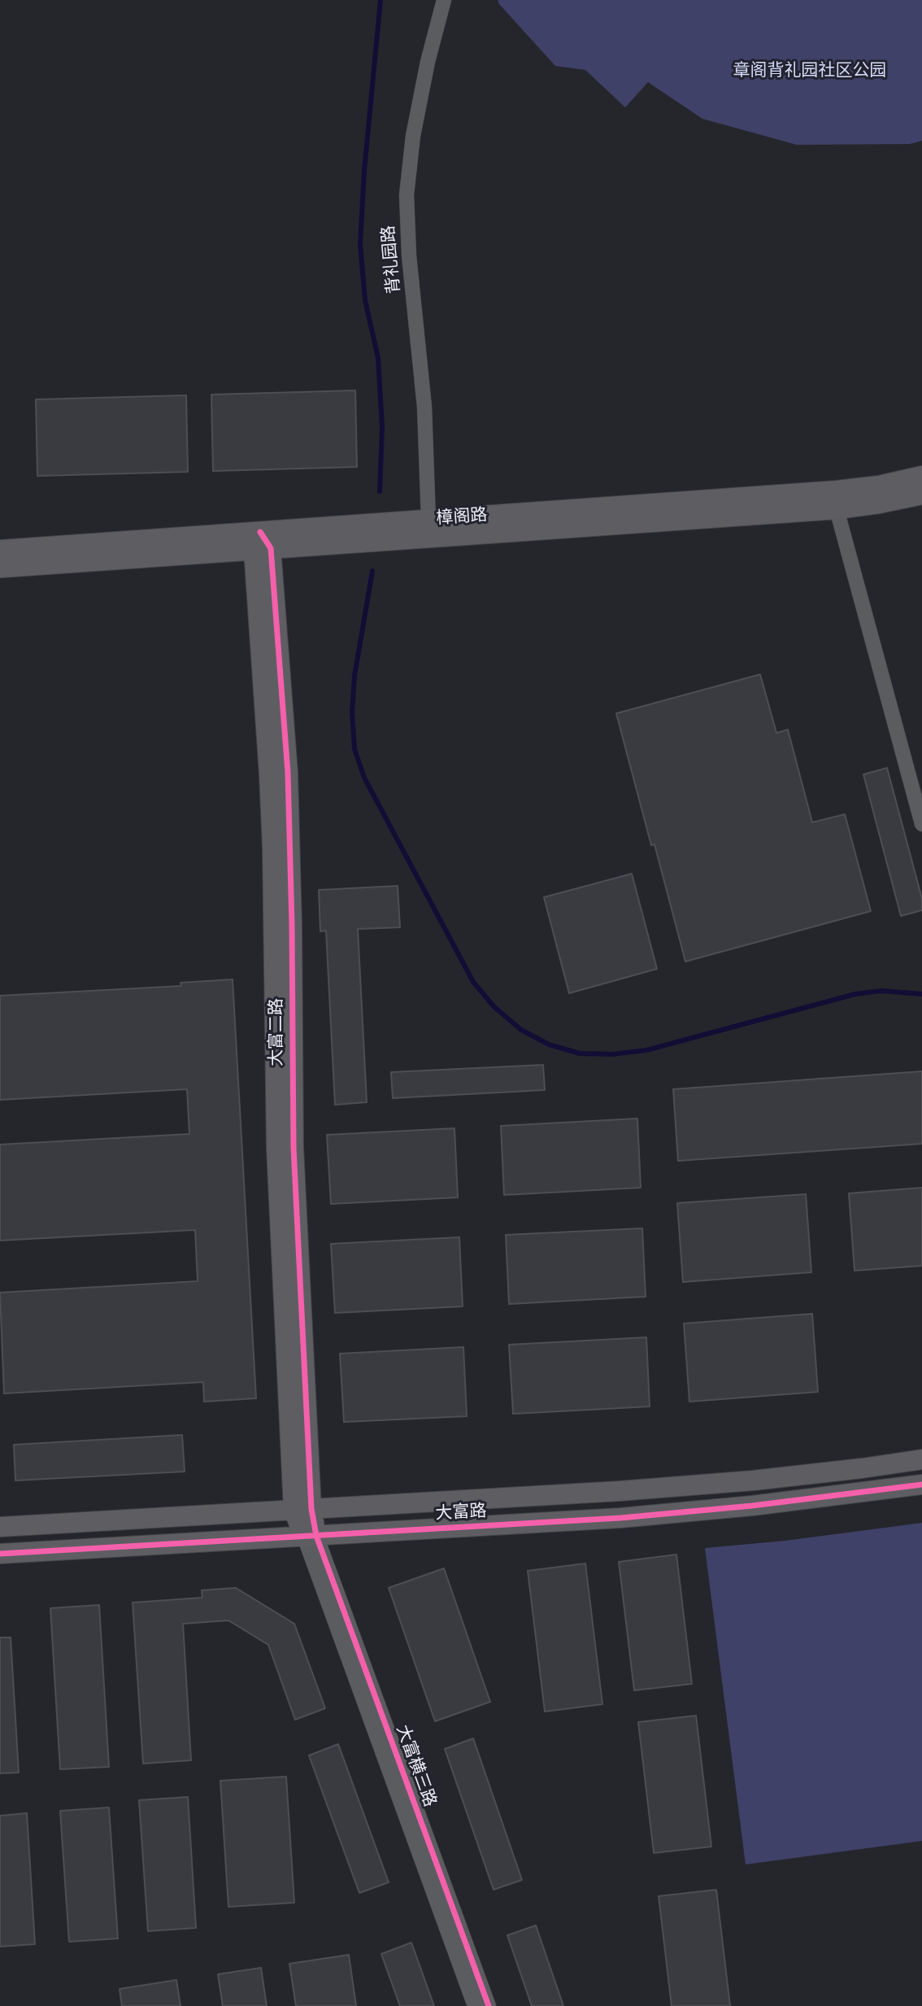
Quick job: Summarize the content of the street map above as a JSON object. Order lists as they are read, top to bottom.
{
  "streets": {
    "street": [
      "背礼园路",
      "樟阁路",
      "大富二路",
      "大富路",
      "大富横三路"
    ]
  },
  "crossings": [
    ["背礼园路", "樟阁路"],
    ["樟阁路", "大富二路"],
    ["大富二路", "大富路"],
    ["大富二路", "大富横三路"],
    ["大富路", "大富横三路"]
  ],
  "parks": ["章阁背礼园社区公园"]
}
